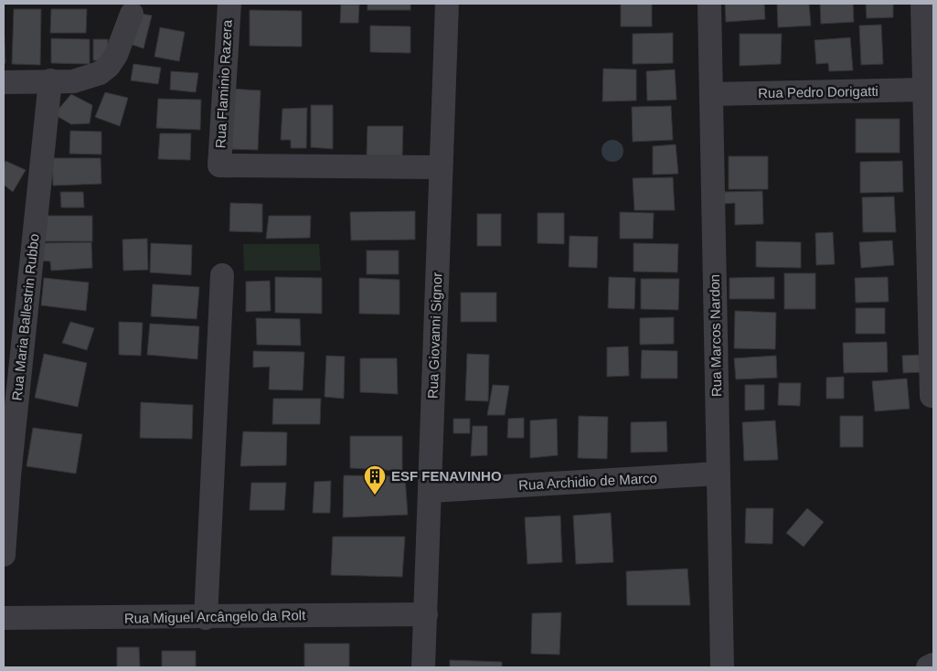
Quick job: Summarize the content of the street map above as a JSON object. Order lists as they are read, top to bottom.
{
  "streets": {
    "street": [
      "Rua Flaminio Razera",
      "Rua Pedro Dorigatti",
      "Rua Maria Ballestrin Rubbo",
      "Rua Giovanni Signor",
      "Rua Marcos Nardon",
      "Rua Archidio de Marco",
      "Rua Miguel Arcângelo da Rolt"
    ]
  },
  "crossings": [
    ["Rua Flaminio Razera", "Rua Giovanni Signor"],
    ["Rua Pedro Dorigatti", "Rua Marcos Nardon"],
    ["Rua Giovanni Signor", "Rua Archidio de Marco"],
    ["Rua Giovanni Signor", "Rua Miguel Arcângelo da Rolt"],
    ["Rua Marcos Nardon", "Rua Archidio de Marco"]
  ],
  "places": {
    "building": ["ESF FENAVINHO"]
  }
}
